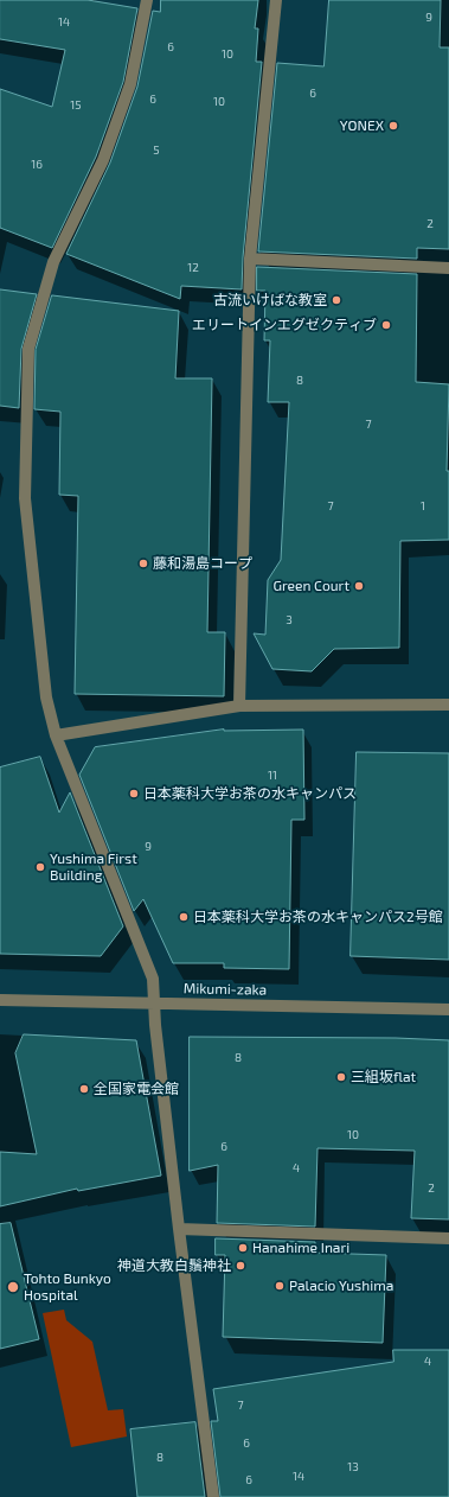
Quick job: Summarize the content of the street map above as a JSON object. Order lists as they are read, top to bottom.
{
  "streets": {
    "street": ["Mikumi-zaka"]
  },
  "places": [
    "YONEX",
    "古流いけばな教室",
    "エリートインエグゼクティブ",
    "藤和湯島コープ",
    "Green Court",
    "日本薬科大学お茶の水キャンパス",
    "Yushima First Building",
    "日本薬科大学お茶の水キャンパス2号館",
    "三組坂flat",
    "全国家電会館",
    "Hanahime Inari",
    "神道大教白鬚神社",
    "Palacio Yushima",
    "Tohto Bunkyo Hospital"
  ],
  "house_numbers": [
    "9",
    "14",
    "6",
    "10",
    "6",
    "6",
    "10",
    "15",
    "5",
    "16",
    "2",
    "12",
    "8",
    "7",
    "7",
    "1",
    "3",
    "11",
    "9",
    "8",
    "10",
    "6",
    "4",
    "2",
    "4",
    "7",
    "6",
    "8",
    "13",
    "14",
    "6"
  ]
}
